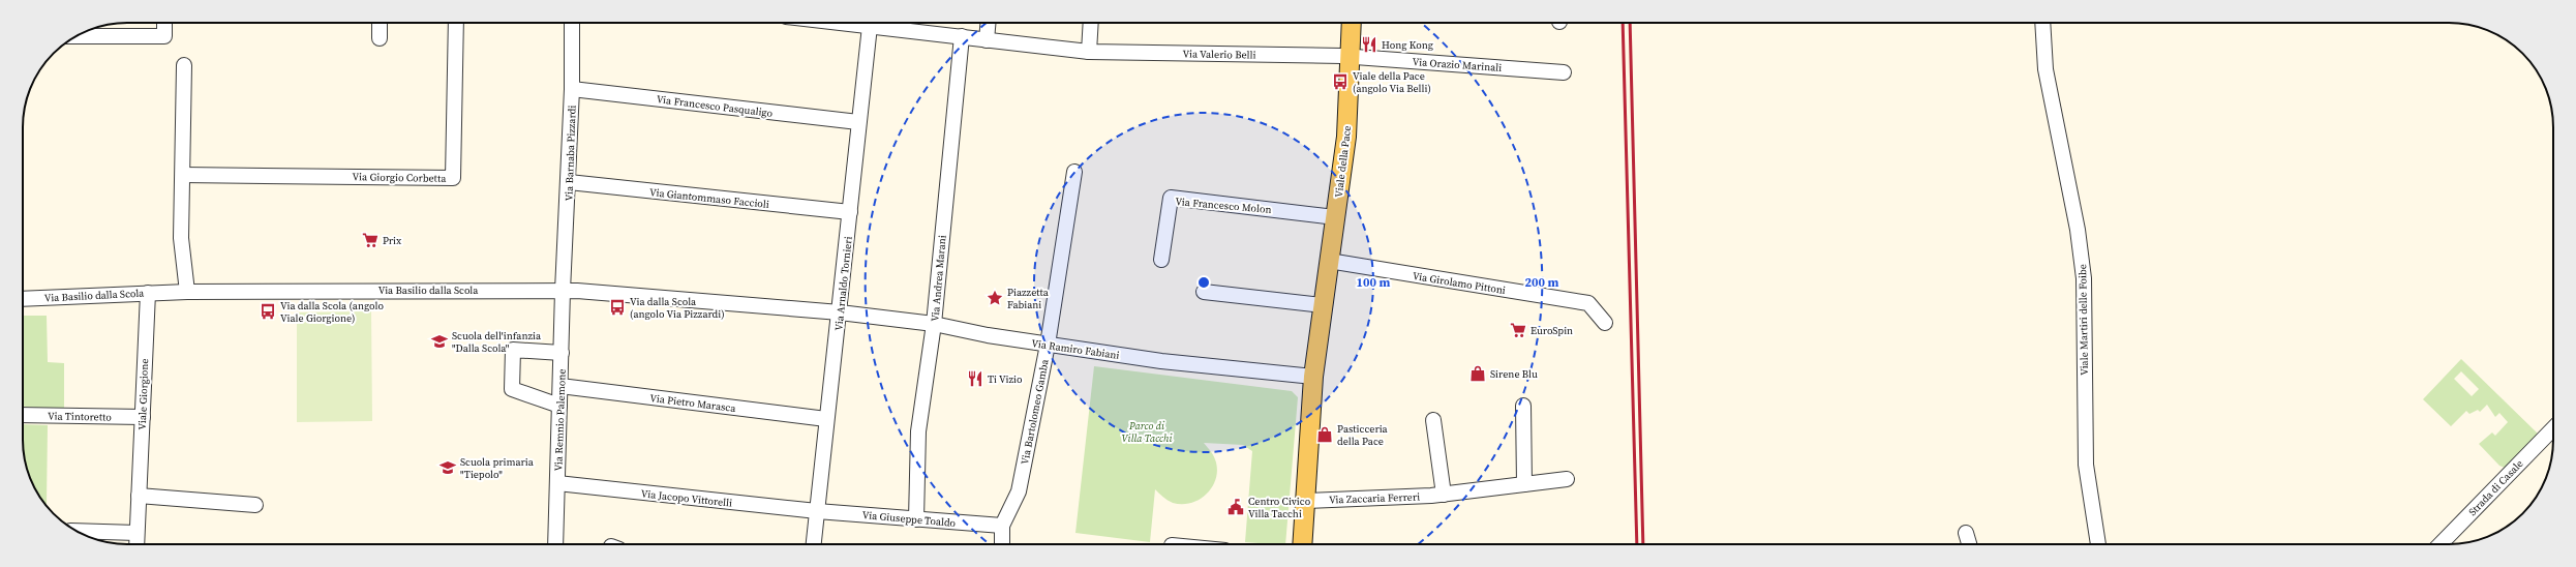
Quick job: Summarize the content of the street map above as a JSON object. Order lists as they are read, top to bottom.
{
  "streets": {
    "main road": ["Viale della Pace"],
    "street": [
      "Via Valerio Belli",
      "Via Orazio Marinali",
      "Via Francesco Pasqualigo",
      "Via Barnaba Pizzardi",
      "Via Giorgio Corbetta",
      "Via Giantommaso Faccioli",
      "Via Francesco Molon",
      "Via Andrea Marani",
      "Via Girolamo Pittoni",
      "Via Arnaldo Tornieri",
      "Via Basilio dalla Scola",
      "Viale Martiri delle Foibe",
      "Via Ramiro Fabiani",
      "Viale Giorgione",
      "Via Pietro Marasca",
      "Via Bartolomeo Gamba",
      "Via Tintoretto",
      "Via Remnio Palemone",
      "Strada di Casale",
      "Via Jacopo Vittorelli",
      "Via Zaccaria Ferreri",
      "Via Giuseppe Toaldo"
    ]
  },
  "crossings": [
    ["Via Valerio Belli", "Via Orazio Marinali"],
    ["Via Valerio Belli", "Viale della Pace"],
    ["Via Valerio Belli", "Via Andrea Marani"],
    ["Via Orazio Marinali", "Viale della Pace"],
    ["Via Francesco Pasqualigo", "Via Barnaba Pizzardi"],
    ["Via Francesco Pasqualigo", "Via Arnaldo Tornieri"],
    ["Via Barnaba Pizzardi", "Via Giantommaso Faccioli"],
    ["Via Barnaba Pizzardi", "Via Basilio dalla Scola"],
    ["Via Barnaba Pizzardi", "Via Remnio Palemone"],
    ["Viale della Pace", "Via Francesco Molon"],
    ["Viale della Pace", "Via Girolamo Pittoni"],
    ["Viale della Pace", "Via Ramiro Fabiani"],
    ["Viale della Pace", "Via Zaccaria Ferreri"],
    ["Via Giantommaso Faccioli", "Via Arnaldo Tornieri"],
    ["Via Andrea Marani", "Via Ramiro Fabiani"],
    ["Via Andrea Marani", "Via Giuseppe Toaldo"],
    ["Via Arnaldo Tornieri", "Via Basilio dalla Scola"],
    ["Via Arnaldo Tornieri", "Via Ramiro Fabiani"],
    ["Via Arnaldo Tornieri", "Via Pietro Marasca"],
    ["Via Arnaldo Tornieri", "Via Jacopo Vittorelli"],
    ["Via Arnaldo Tornieri", "Via Giuseppe Toaldo"],
    ["Via Basilio dalla Scola", "Via Ramiro Fabiani"],
    ["Via Basilio dalla Scola", "Viale Giorgione"],
    ["Via Basilio dalla Scola", "Via Remnio Palemone"],
    ["Via Ramiro Fabiani", "Via Bartolomeo Gamba"],
    ["Viale Giorgione", "Via Tintoretto"],
    ["Via Pietro Marasca", "Via Remnio Palemone"],
    ["Via Bartolomeo Gamba", "Via Giuseppe Toaldo"],
    ["Via Remnio Palemone", "Via Jacopo Vittorelli"],
    ["Via Jacopo Vittorelli", "Via Giuseppe Toaldo"]
  ],
  "parks": ["Parco di Villa Tacchi"],
  "places": {
    "restaurant": ["Hong Kong", "Ti Vizio"],
    "bus stop": ["Viale della Pace (angolo Via Belli)", "Via dalla Scola (angolo Via Pizzardi)", "Via dalla Scola (angolo Viale Giorgione)"],
    "supermarket": ["Prix", "EuroSpin"],
    "place": ["Piazzetta Fabiani"],
    "school or university": ["Scuola dell'infanzia \"Dalla Scola\"", "Scuola primaria \"Tiepolo\""],
    "shop": ["Sirene Blu", "Pasticceria della Pace"],
    "public building": ["Centro Civico Villa Tacchi"]
  },
  "rings": ["100 m", "200 m"]
}
